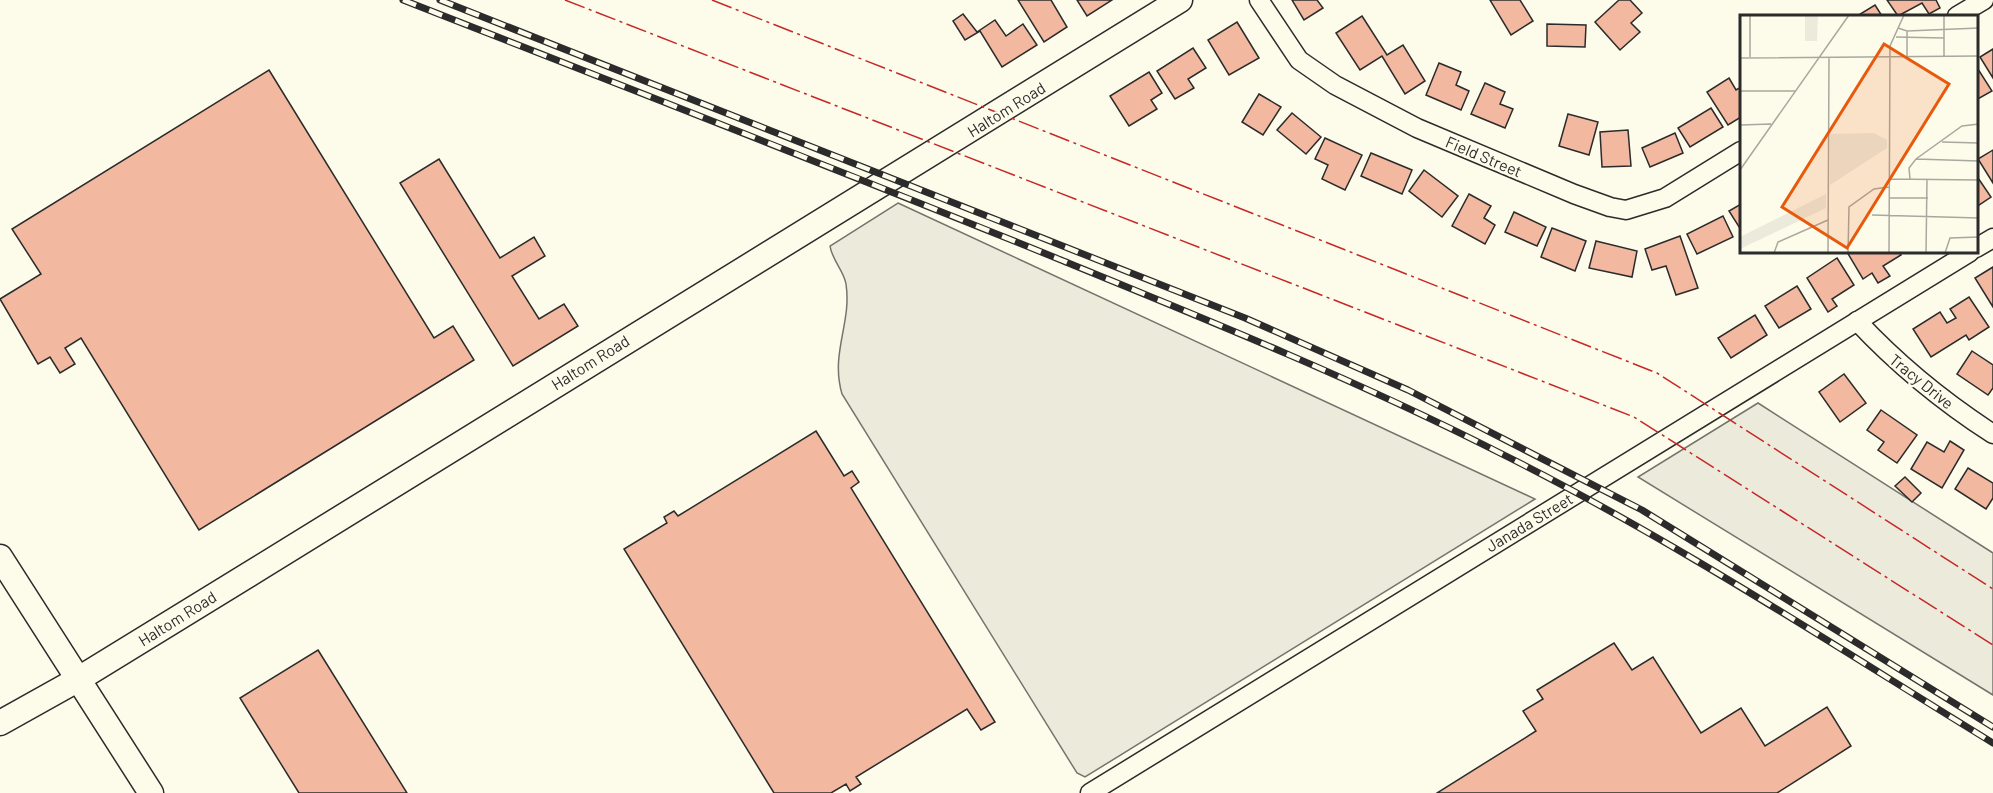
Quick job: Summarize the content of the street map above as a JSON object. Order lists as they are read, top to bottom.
{
  "streets": {
    "main road": ["Haltom Road"],
    "street": ["Field Street", "Tracy Drive", "Janada Street"]
  },
  "crossings": [
    ["Tracy Drive", "Janada Street"]
  ]
}
